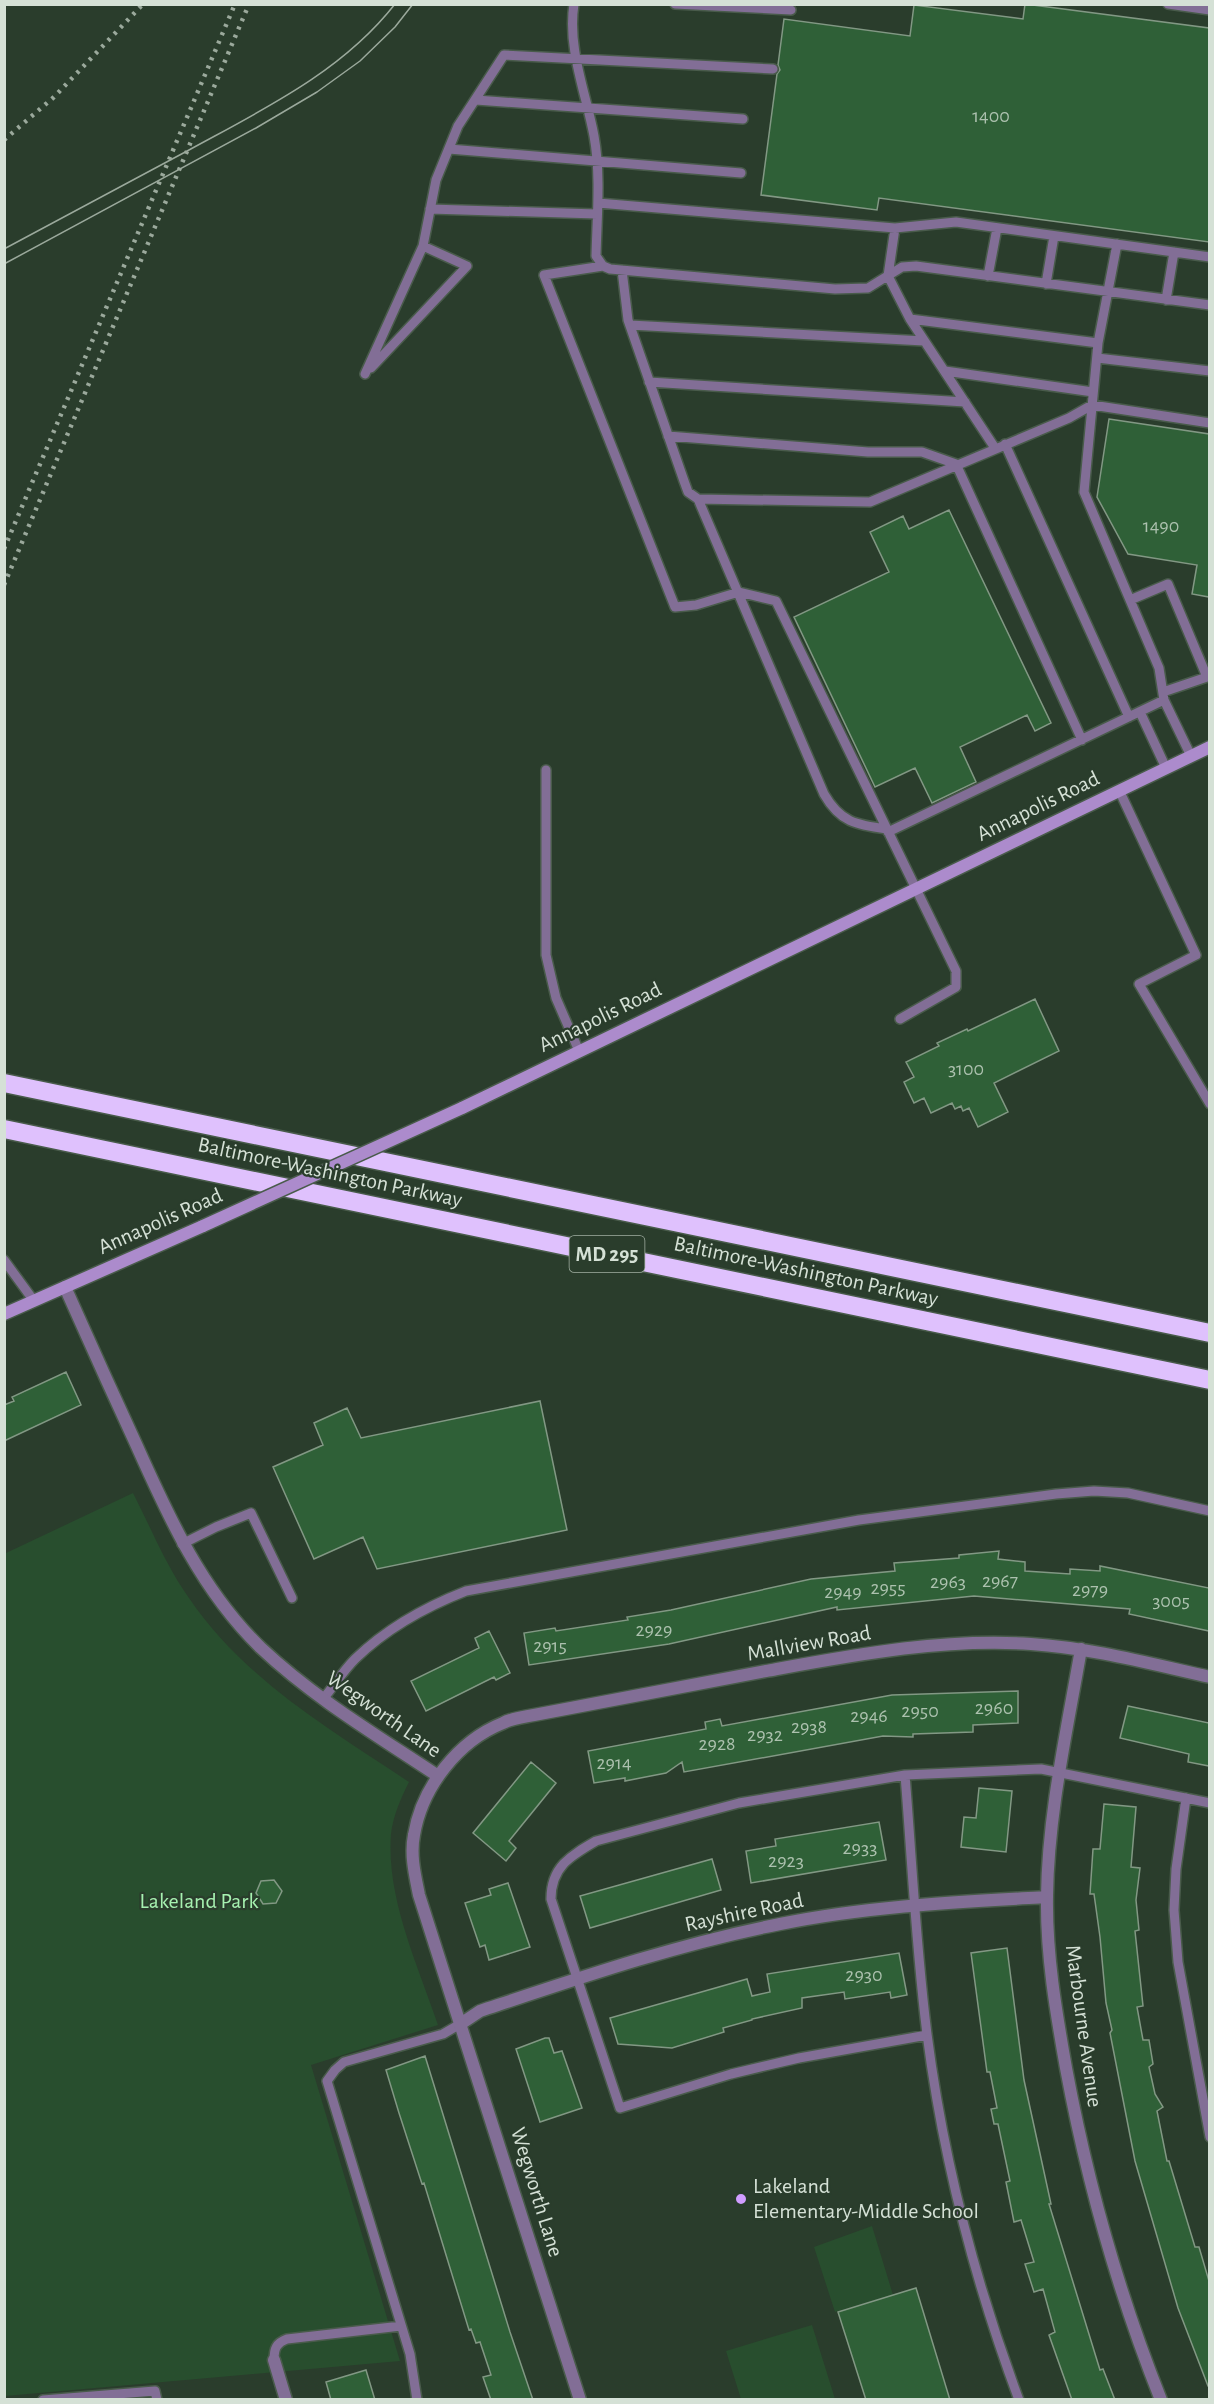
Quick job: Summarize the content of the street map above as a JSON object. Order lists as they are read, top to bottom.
{
  "streets": {
    "highway": ["Baltimore-Washington Parkway", "MD 295"],
    "main road": ["Annapolis Road"],
    "street": [
      "Mallview Road",
      "Wegworth Lane",
      "Rayshire Road",
      "Marbourne Avenue"
    ]
  },
  "crossings": [
    ["Annapolis Road", "Wegworth Lane"],
    ["Mallview Road", "Wegworth Lane"],
    ["Mallview Road", "Marbourne Avenue"],
    ["Wegworth Lane", "Rayshire Road"],
    ["Rayshire Road", "Marbourne Avenue"]
  ],
  "parks": ["Lakeland Park"],
  "places": ["Lakeland Elementary-Middle School"],
  "house_numbers": [
    "1400",
    "1490",
    "3100",
    "2967",
    "2963",
    "2955",
    "2979",
    "2949",
    "3005",
    "2929",
    "2915",
    "2960",
    "2950",
    "2946",
    "2938",
    "2932",
    "2928",
    "2914",
    "2933",
    "2923",
    "2930"
  ]
}
